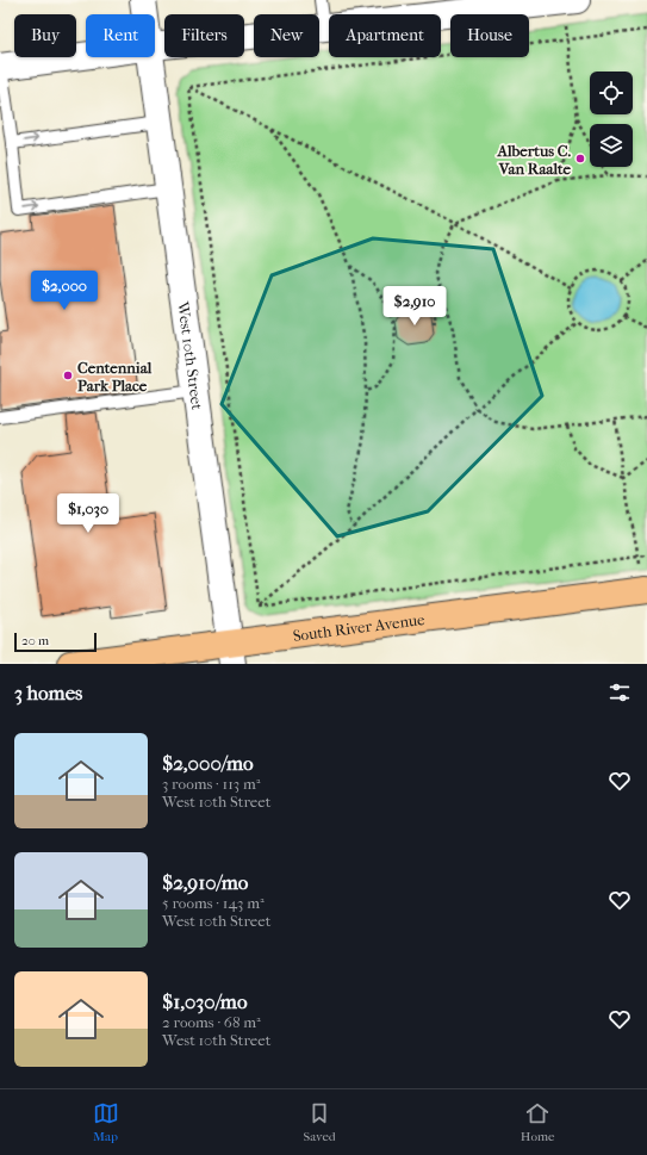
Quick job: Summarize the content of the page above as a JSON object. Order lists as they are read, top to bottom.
{
  "streets": {
    "main road": ["South River Avenue"],
    "street": ["West 10th Street"]
  },
  "crossings": [
    ["West 10th Street", "South River Avenue"]
  ],
  "places": ["Albertus C. Van Raalte", "Centennial Park Place"],
  "scale_bar": "20 m",
  "page": {
    "chip": [
      "Buy",
      "Rent",
      "Filters",
      "New",
      "Apartment",
      "House"
    ],
    "price": ["$2,000", "$2,910", "$1,030"],
    "scale": "20 m",
    "heading": "3 homes",
    "list": [
      {
        "name": "$2,000/mo",
        "note": "3 rooms · 113 m² · West 10th Street"
      },
      {
        "name": "$2,910/mo",
        "note": "5 rooms · 143 m² · West 10th Street"
      },
      {
        "name": "$1,030/mo",
        "note": "2 rooms · 68 m² · West 10th Street"
      }
    ],
    "tabs": ["Map", "Saved", "Home"]
  }
}
